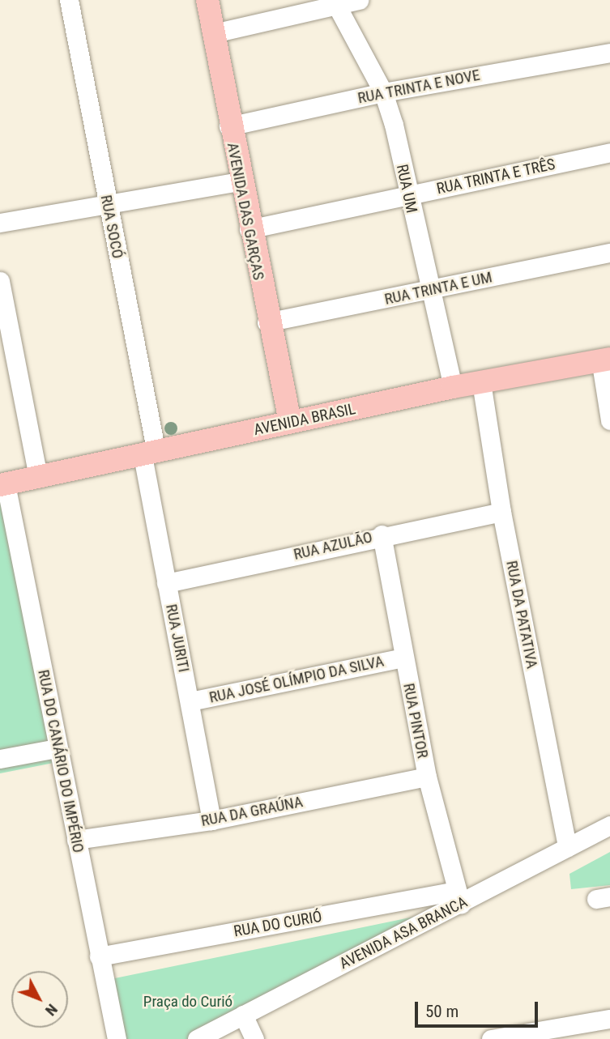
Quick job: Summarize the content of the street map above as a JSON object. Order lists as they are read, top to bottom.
{
  "streets": {
    "main road": ["AVENIDA DAS GARÇAS", "AVENIDA BRASIL"],
    "street": [
      "RUA TRINTA E NOVE",
      "RUA TRINTA E TRÊS",
      "RUA UM",
      "RUA SOCÓ",
      "RUA TRINTA E UM",
      "RUA AZULÃO",
      "RUA DA PATATIVA",
      "RUA JURITI",
      "RUA JOSÉ OLÍMPIO DA SILVA",
      "RUA PINTOR",
      "RUA DO CANÁRIO DO IMPÉRIO",
      "RUA DA GRAÚNA",
      "RUA DO CURIÓ",
      "AVENIDA ASA BRANCA"
    ]
  },
  "crossings": [
    ["RUA TRINTA E NOVE", "RUA UM"],
    ["RUA TRINTA E NOVE", "AVENIDA DAS GARÇAS"],
    ["RUA TRINTA E TRÊS", "RUA UM"],
    ["RUA TRINTA E TRÊS", "AVENIDA DAS GARÇAS"],
    ["RUA UM", "RUA TRINTA E UM"],
    ["RUA UM", "AVENIDA BRASIL"],
    ["AVENIDA DAS GARÇAS", "RUA TRINTA E UM"],
    ["AVENIDA DAS GARÇAS", "AVENIDA BRASIL"],
    ["RUA SOCÓ", "AVENIDA BRASIL"],
    ["RUA SOCÓ", "RUA JURITI"],
    ["AVENIDA BRASIL", "RUA DA PATATIVA"],
    ["AVENIDA BRASIL", "RUA JURITI"],
    ["AVENIDA BRASIL", "RUA DO CANÁRIO DO IMPÉRIO"],
    ["RUA AZULÃO", "RUA DA PATATIVA"],
    ["RUA AZULÃO", "RUA JURITI"],
    ["RUA AZULÃO", "RUA PINTOR"],
    ["RUA DA PATATIVA", "AVENIDA ASA BRANCA"],
    ["RUA JURITI", "RUA JOSÉ OLÍMPIO DA SILVA"],
    ["RUA JURITI", "RUA DA GRAÚNA"],
    ["RUA JOSÉ OLÍMPIO DA SILVA", "RUA PINTOR"],
    ["RUA PINTOR", "RUA DA GRAÚNA"],
    ["RUA PINTOR", "RUA DO CURIÓ"],
    ["RUA PINTOR", "AVENIDA ASA BRANCA"],
    ["RUA DO CANÁRIO DO IMPÉRIO", "RUA DA GRAÚNA"],
    ["RUA DO CANÁRIO DO IMPÉRIO", "RUA DO CURIÓ"],
    ["RUA DO CURIÓ", "AVENIDA ASA BRANCA"]
  ],
  "parks": ["Praça do Curió"],
  "scale_bar": "50 m",
  "north": "bottom right"
}
